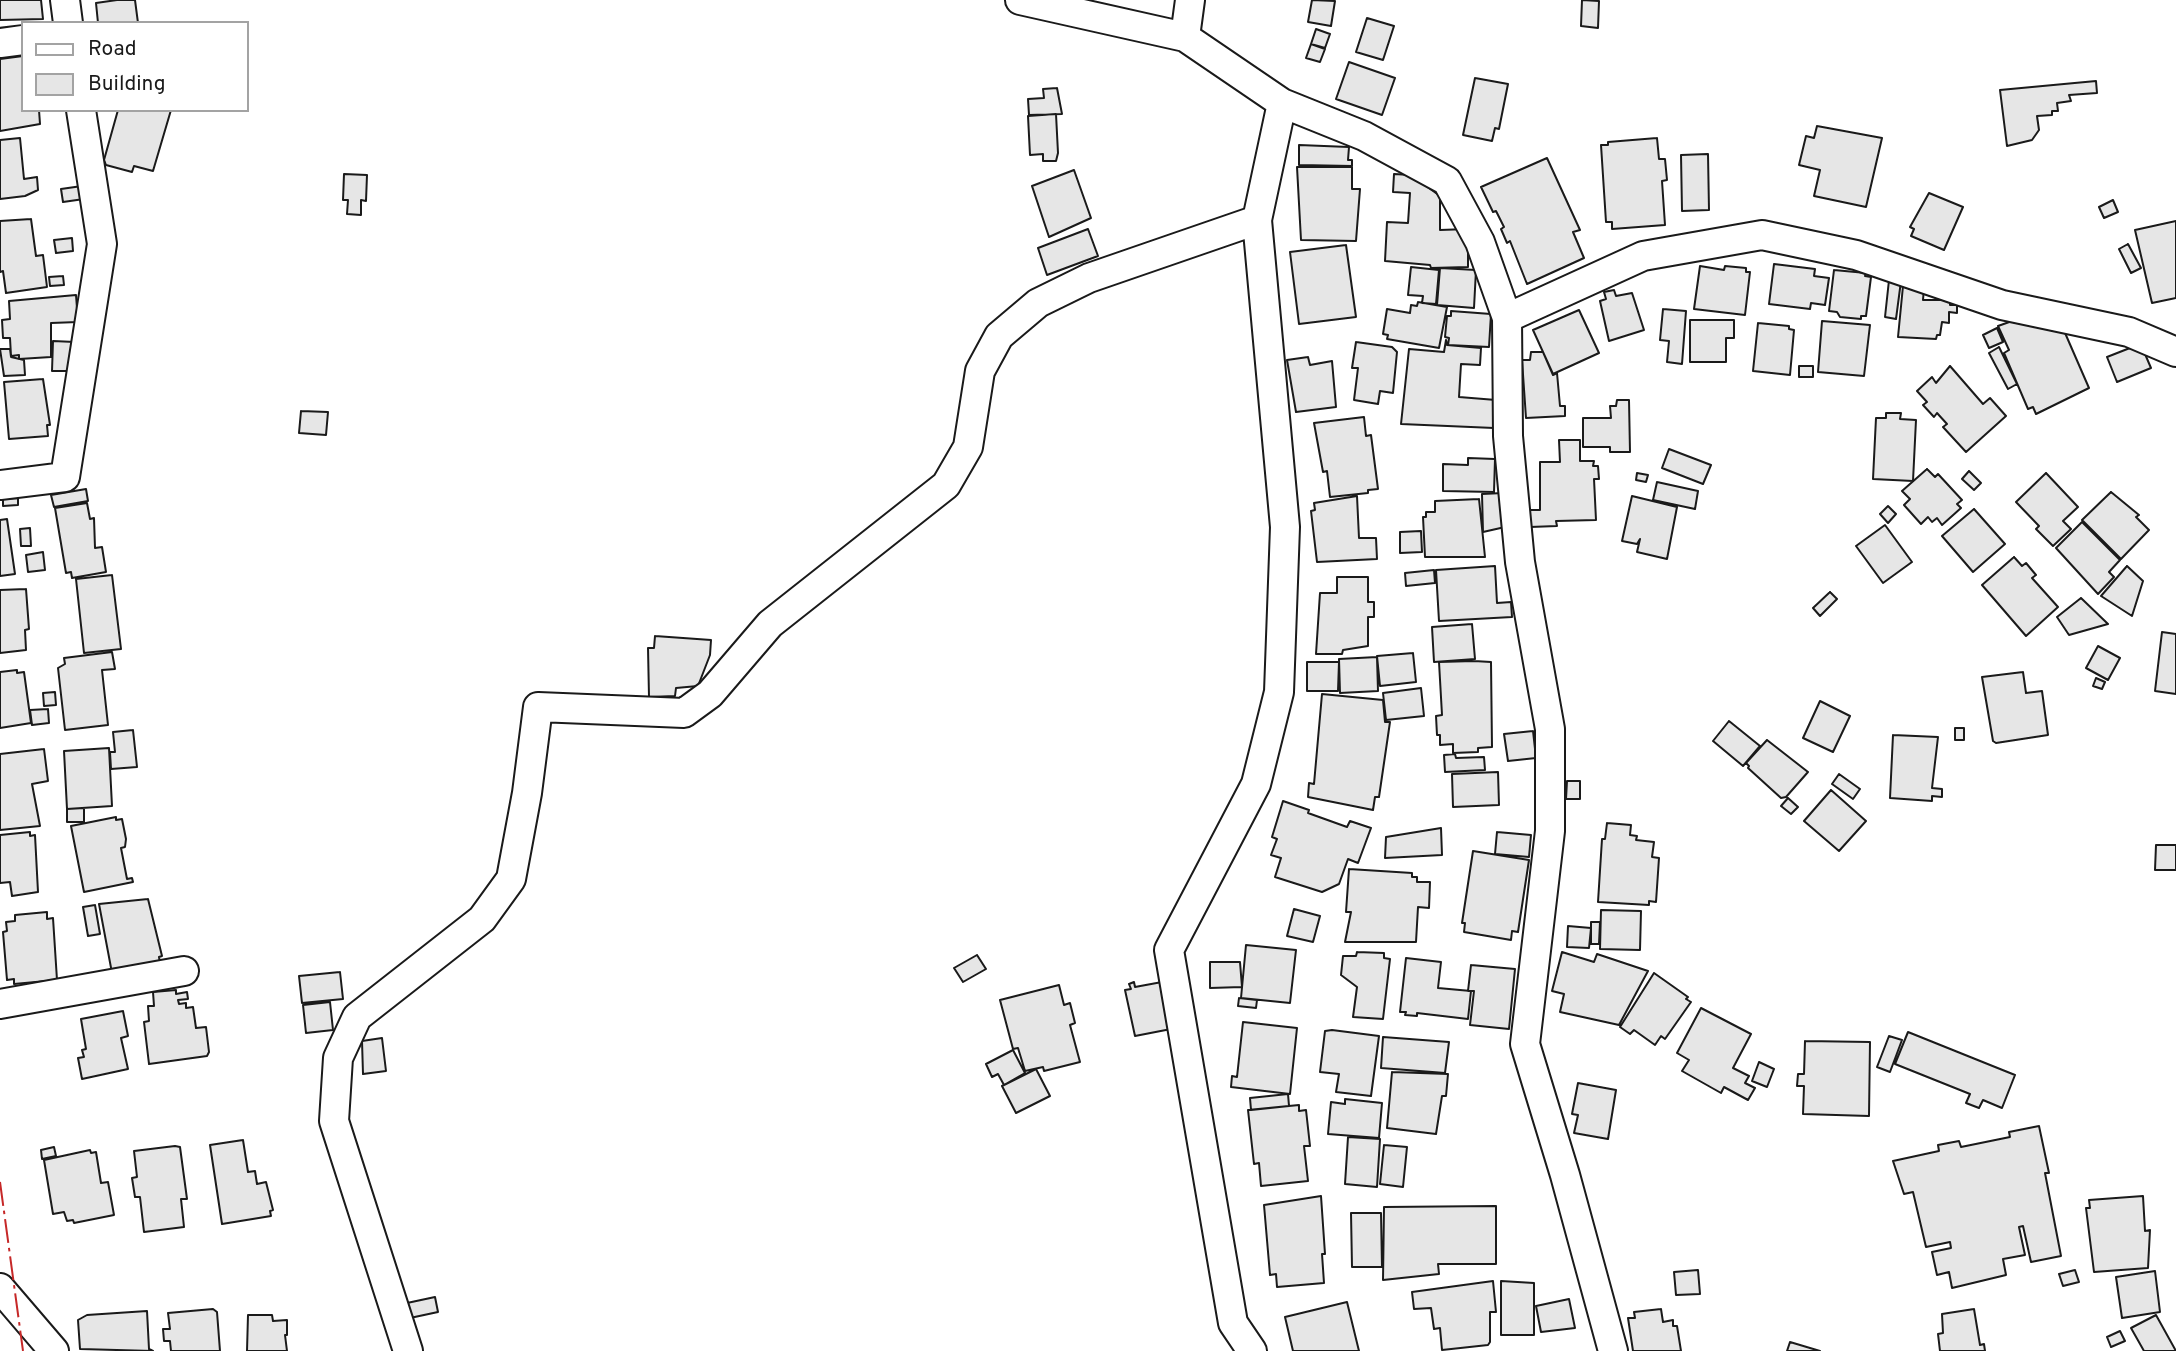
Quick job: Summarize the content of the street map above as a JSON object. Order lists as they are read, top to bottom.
{
  "legend": ["Road", "Building"]
}
